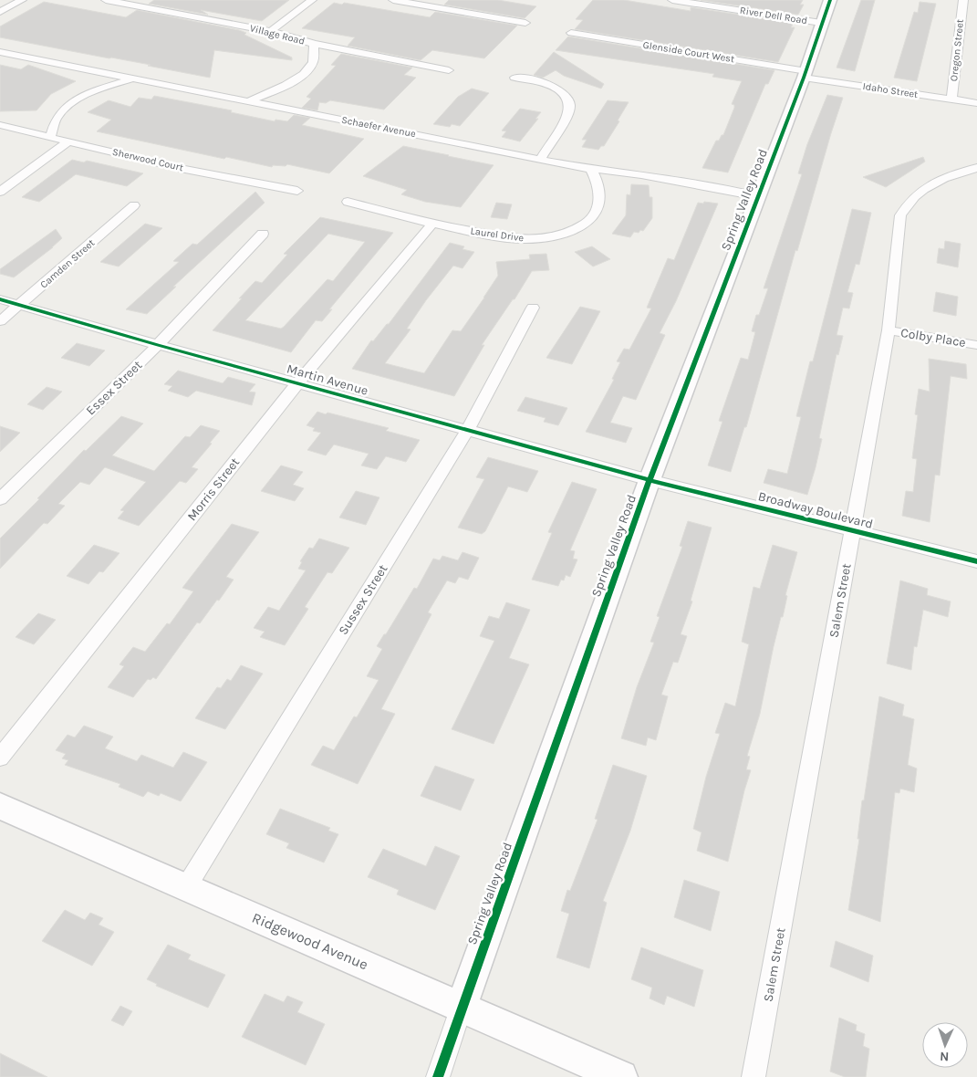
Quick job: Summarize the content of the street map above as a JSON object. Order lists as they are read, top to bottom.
{
  "streets": {
    "street": [
      "River Dell Road",
      "Village Road",
      "Oregon Street",
      "Glenside Court West",
      "Idaho Street",
      "Schaefer Avenue",
      "Sherwood Court",
      "Spring Valley Road",
      "Laurel Drive",
      "Camden Street",
      "Colby Place",
      "Martin Avenue",
      "Essex Street",
      "Morris Street",
      "Broadway Boulevard",
      "Sussex Street",
      "Salem Street",
      "Ridgewood Avenue"
    ]
  },
  "crossings": [
    ["River Dell Road", "Spring Valley Road"],
    ["Oregon Street", "Idaho Street"],
    ["Glenside Court West", "Idaho Street"],
    ["Glenside Court West", "Spring Valley Road"],
    ["Idaho Street", "Spring Valley Road"],
    ["Schaefer Avenue", "Spring Valley Road"],
    ["Schaefer Avenue", "Laurel Drive"],
    ["Spring Valley Road", "Martin Avenue"],
    ["Spring Valley Road", "Broadway Boulevard"],
    ["Spring Valley Road", "Ridgewood Avenue"],
    ["Laurel Drive", "Morris Street"],
    ["Camden Street", "Martin Avenue"],
    ["Colby Place", "Salem Street"],
    ["Martin Avenue", "Essex Street"],
    ["Martin Avenue", "Morris Street"],
    ["Martin Avenue", "Broadway Boulevard"],
    ["Martin Avenue", "Sussex Street"],
    ["Broadway Boulevard", "Salem Street"],
    ["Sussex Street", "Ridgewood Avenue"]
  ],
  "north": "bottom"
}
